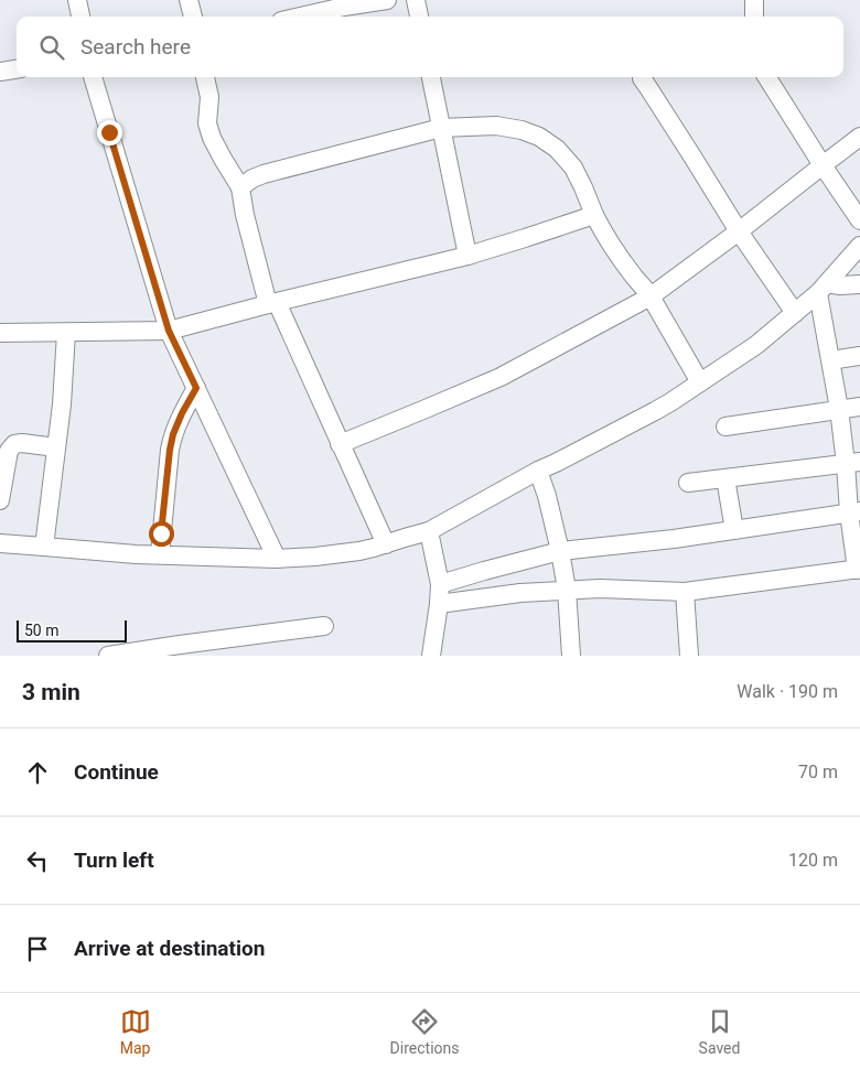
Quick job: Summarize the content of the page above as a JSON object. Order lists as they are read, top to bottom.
{
  "scale_bar": "50 m",
  "page": {
    "search": "Search here",
    "scale": "50 m",
    "heading": ["3 min", "Walk · 190 m"],
    "list": [
      ["Continue", "70 m"],
      ["Turn left", "120 m"],
      "Arrive at destination"
    ],
    "nav": ["Map", "Directions", "Saved"]
  }
}
